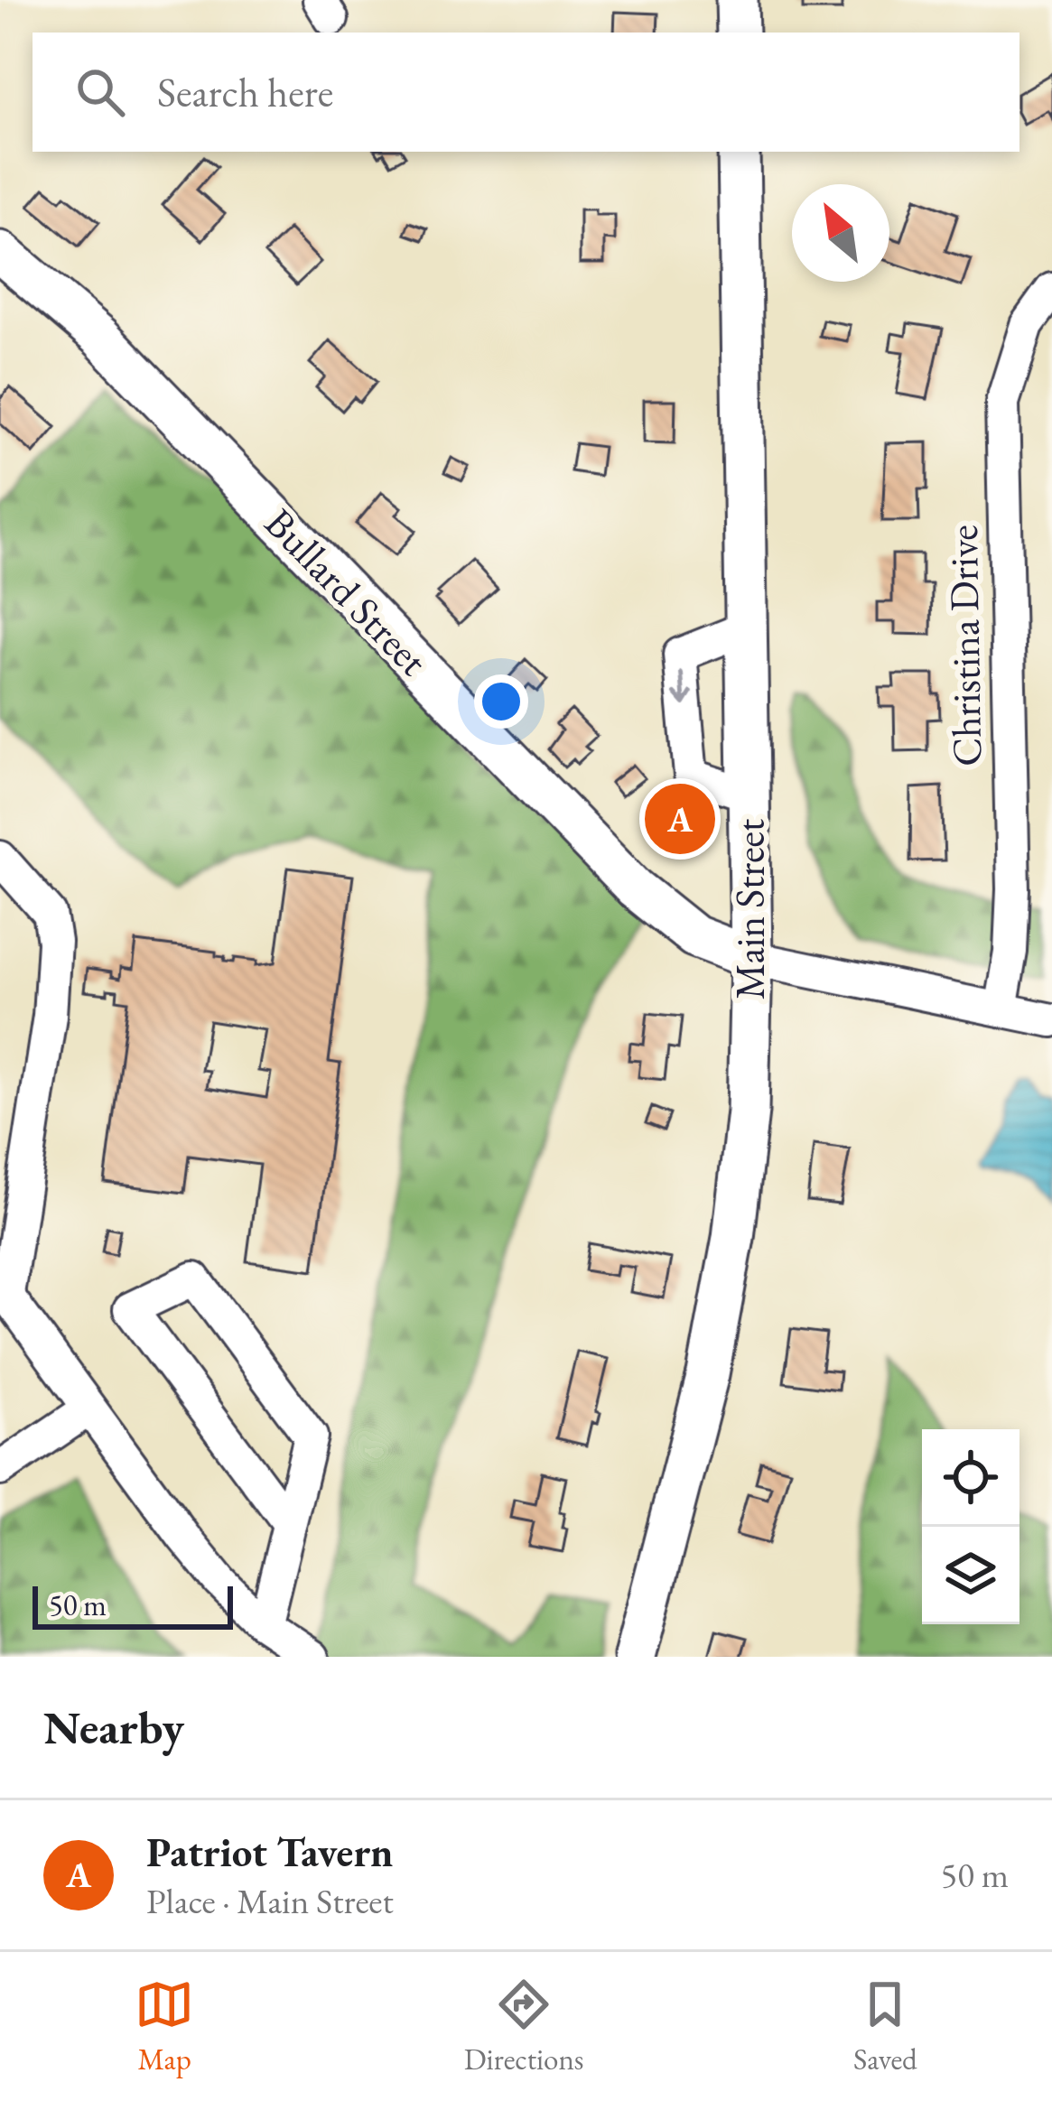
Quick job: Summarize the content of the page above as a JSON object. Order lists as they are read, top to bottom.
{
  "streets": {
    "main road": ["Bullard Street", "Main Street"],
    "street": ["Christina Drive"]
  },
  "crossings": [
    ["Bullard Street", "Main Street"]
  ],
  "scale_bar": "50 m",
  "north": "top left",
  "page": {
    "search": "Search here",
    "pins": "A",
    "scale": "50 m",
    "heading": "Nearby",
    "list": [
      {
        "mark": "A",
        "name": "Patriot Tavern",
        "note": "Place · Main Street",
        "value": "50 m"
      }
    ],
    "nav": ["Map", "Directions", "Saved"]
  }
}
